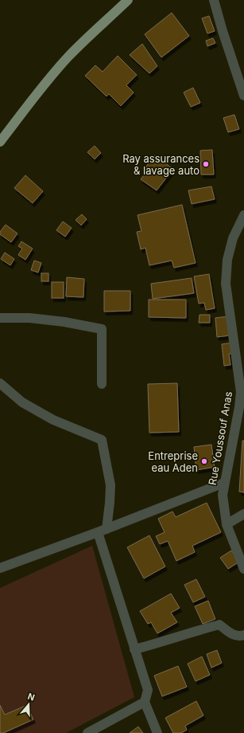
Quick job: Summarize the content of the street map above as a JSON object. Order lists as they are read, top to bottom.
{
  "streets": {
    "street": ["Rue Youssouf Anas"]
  },
  "places": ["Ray assurances & lavage auto", "Entreprise eau Aden"],
  "north": "top"
}
